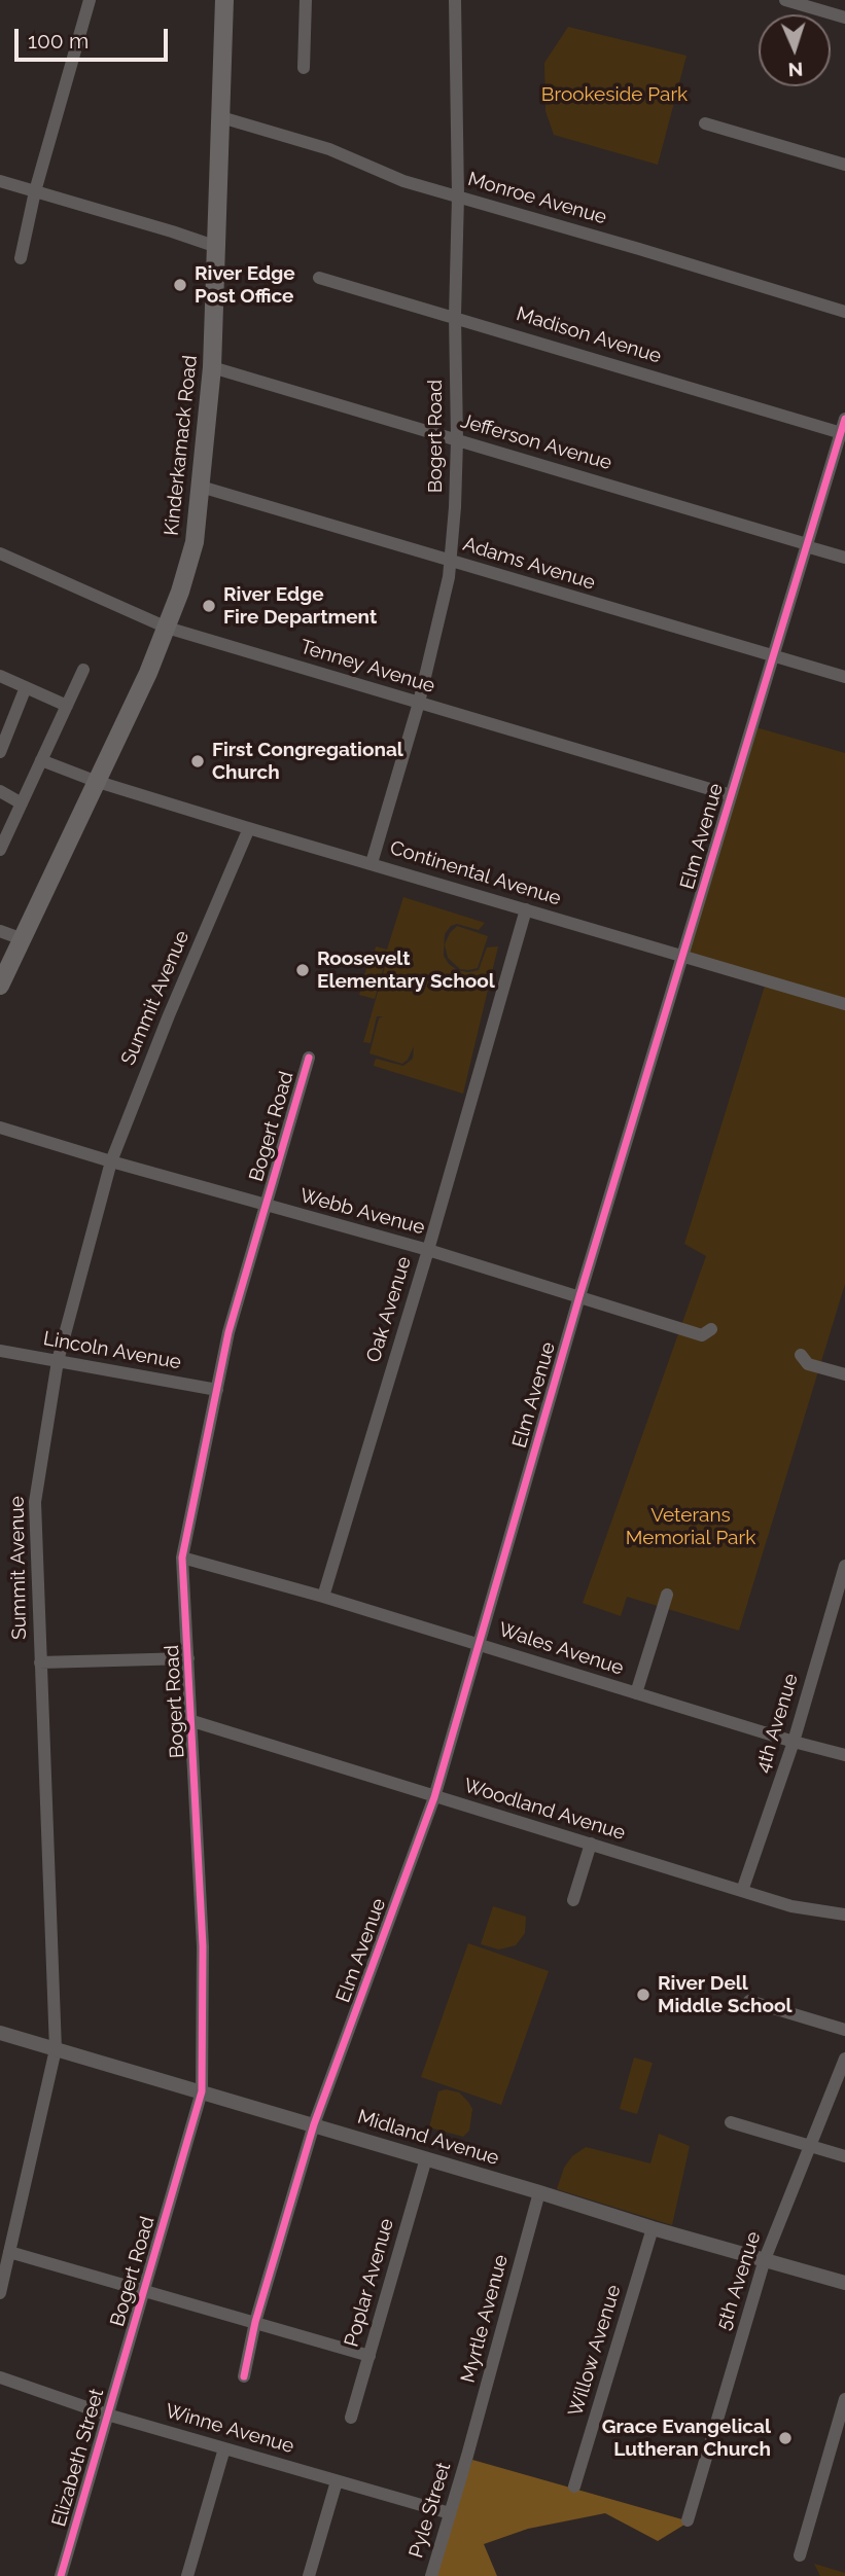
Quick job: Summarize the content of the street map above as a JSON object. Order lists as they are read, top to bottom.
{
  "streets": {
    "main road": ["Kinderkamack Road"],
    "street": [
      "Monroe Avenue",
      "Madison Avenue",
      "Bogert Road",
      "Jefferson Avenue",
      "Adams Avenue",
      "Tenney Avenue",
      "Elm Avenue",
      "Continental Avenue",
      "Summit Avenue",
      "Webb Avenue",
      "Oak Avenue",
      "Lincoln Avenue",
      "Wales Avenue",
      "4th Avenue",
      "Woodland Avenue",
      "Midland Avenue",
      "5th Avenue",
      "Poplar Avenue",
      "Myrtle Avenue",
      "Willow Avenue",
      "Winne Avenue",
      "Elizabeth Street",
      "Pyle Street"
    ]
  },
  "crossings": [
    ["Monroe Avenue", "Bogert Road"],
    ["Monroe Avenue", "Kinderkamack Road"],
    ["Madison Avenue", "Bogert Road"],
    ["Madison Avenue", "Elm Avenue"],
    ["Bogert Road", "Jefferson Avenue"],
    ["Bogert Road", "Adams Avenue"],
    ["Bogert Road", "Tenney Avenue"],
    ["Bogert Road", "Continental Avenue"],
    ["Bogert Road", "Webb Avenue"],
    ["Bogert Road", "Lincoln Avenue"],
    ["Bogert Road", "Wales Avenue"],
    ["Bogert Road", "Woodland Avenue"],
    ["Bogert Road", "Midland Avenue"],
    ["Bogert Road", "Elizabeth Street"],
    ["Jefferson Avenue", "Kinderkamack Road"],
    ["Jefferson Avenue", "Elm Avenue"],
    ["Kinderkamack Road", "Adams Avenue"],
    ["Kinderkamack Road", "Tenney Avenue"],
    ["Kinderkamack Road", "Continental Avenue"],
    ["Adams Avenue", "Elm Avenue"],
    ["Tenney Avenue", "Elm Avenue"],
    ["Elm Avenue", "Continental Avenue"],
    ["Elm Avenue", "Webb Avenue"],
    ["Elm Avenue", "Wales Avenue"],
    ["Elm Avenue", "Woodland Avenue"],
    ["Elm Avenue", "Midland Avenue"],
    ["Continental Avenue", "Summit Avenue"],
    ["Continental Avenue", "Oak Avenue"],
    ["Summit Avenue", "Webb Avenue"],
    ["Summit Avenue", "Lincoln Avenue"],
    ["Summit Avenue", "Midland Avenue"],
    ["Webb Avenue", "Oak Avenue"],
    ["Oak Avenue", "Wales Avenue"],
    ["Wales Avenue", "4th Avenue"],
    ["4th Avenue", "Woodland Avenue"],
    ["Midland Avenue", "5th Avenue"],
    ["Midland Avenue", "Poplar Avenue"],
    ["Midland Avenue", "Myrtle Avenue"],
    ["Midland Avenue", "Willow Avenue"],
    ["Myrtle Avenue", "Pyle Street"],
    ["Winne Avenue", "Elizabeth Street"],
    ["Winne Avenue", "Pyle Street"]
  ],
  "parks": ["Brookeside Park", "Veterans Memorial Park"],
  "places": [
    "River Edge Post Office",
    "River Edge Fire Department",
    "First Congregational Church",
    "Roosevelt Elementary School",
    "River Dell Middle School",
    "Grace Evangelical Lutheran Church"
  ],
  "scale_bar": "100 m",
  "north": "bottom"
}
